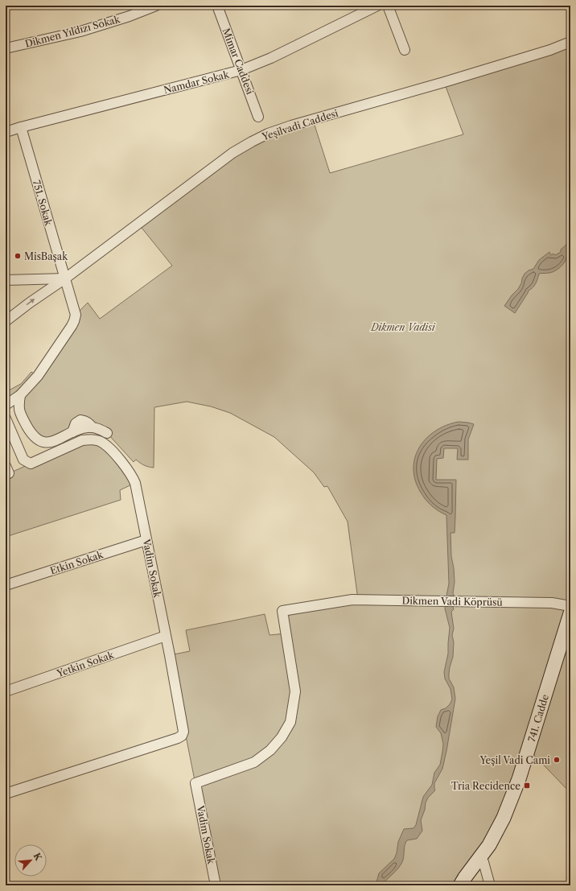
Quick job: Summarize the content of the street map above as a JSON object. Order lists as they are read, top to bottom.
{
  "streets": {
    "street": [
      "Dikmen Yıldızı Sokak",
      "Mimar Caddesi",
      "Namdar Sokak",
      "Yeşilvadi Caddesi",
      "751. Sokak",
      "Etkin Sokak",
      "Vadim Sokak",
      "Dikmen Vadi Köprüsü",
      "Yetkin Sokak",
      "741. Cadde"
    ]
  },
  "crossings": [
    ["Mimar Caddesi", "Namdar Sokak"],
    ["Namdar Sokak", "751. Sokak"],
    ["Yeşilvadi Caddesi", "751. Sokak"],
    ["Etkin Sokak", "Vadim Sokak"],
    ["Vadim Sokak", "Dikmen Vadi Köprüsü"],
    ["Vadim Sokak", "Yetkin Sokak"]
  ],
  "parks": ["Dikmen Vadisi"],
  "places": {
    "other": ["MisBaşak", "Yeşil Vadi Cami"],
    "transit": ["Tria Recidence"]
  },
  "north": "top right"
}
